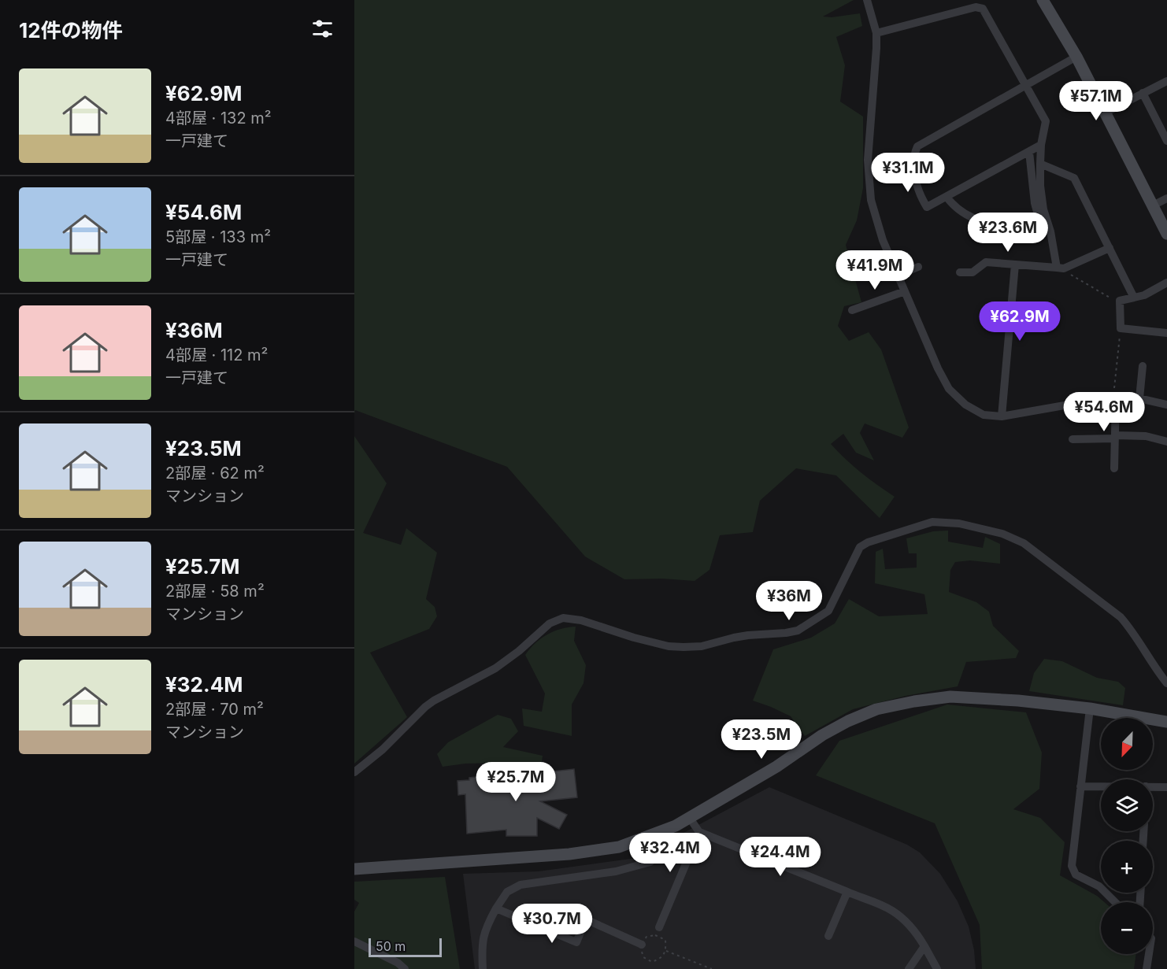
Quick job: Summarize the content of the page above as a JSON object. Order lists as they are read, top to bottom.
{
  "scale_bar": "50 m",
  "north": "bottom left",
  "page": {
    "heading": "12件の物件",
    "list": [
      {
        "name": "¥62.9M",
        "note": "4部屋 · 132 m² · 一戸建て"
      },
      {
        "name": "¥54.6M",
        "note": "5部屋 · 133 m² · 一戸建て"
      },
      {
        "name": "¥36M",
        "note": "4部屋 · 112 m² · 一戸建て"
      },
      {
        "name": "¥23.5M",
        "note": "2部屋 · 62 m² · マンション"
      },
      {
        "name": "¥25.7M",
        "note": "2部屋 · 58 m² · マンション"
      },
      {
        "name": "¥32.4M",
        "note": "2部屋 · 70 m² · マンション"
      }
    ],
    "price": [
      "¥57.1M",
      "¥31.1M",
      "¥23.6M",
      "¥41.9M",
      "¥62.9M",
      "¥54.6M",
      "¥36M",
      "¥23.5M",
      "¥25.7M",
      "¥32.4M",
      "¥24.4M",
      "¥30.7M"
    ],
    "map_buttons": ["+", "−"],
    "scale": "50 m"
  }
}
